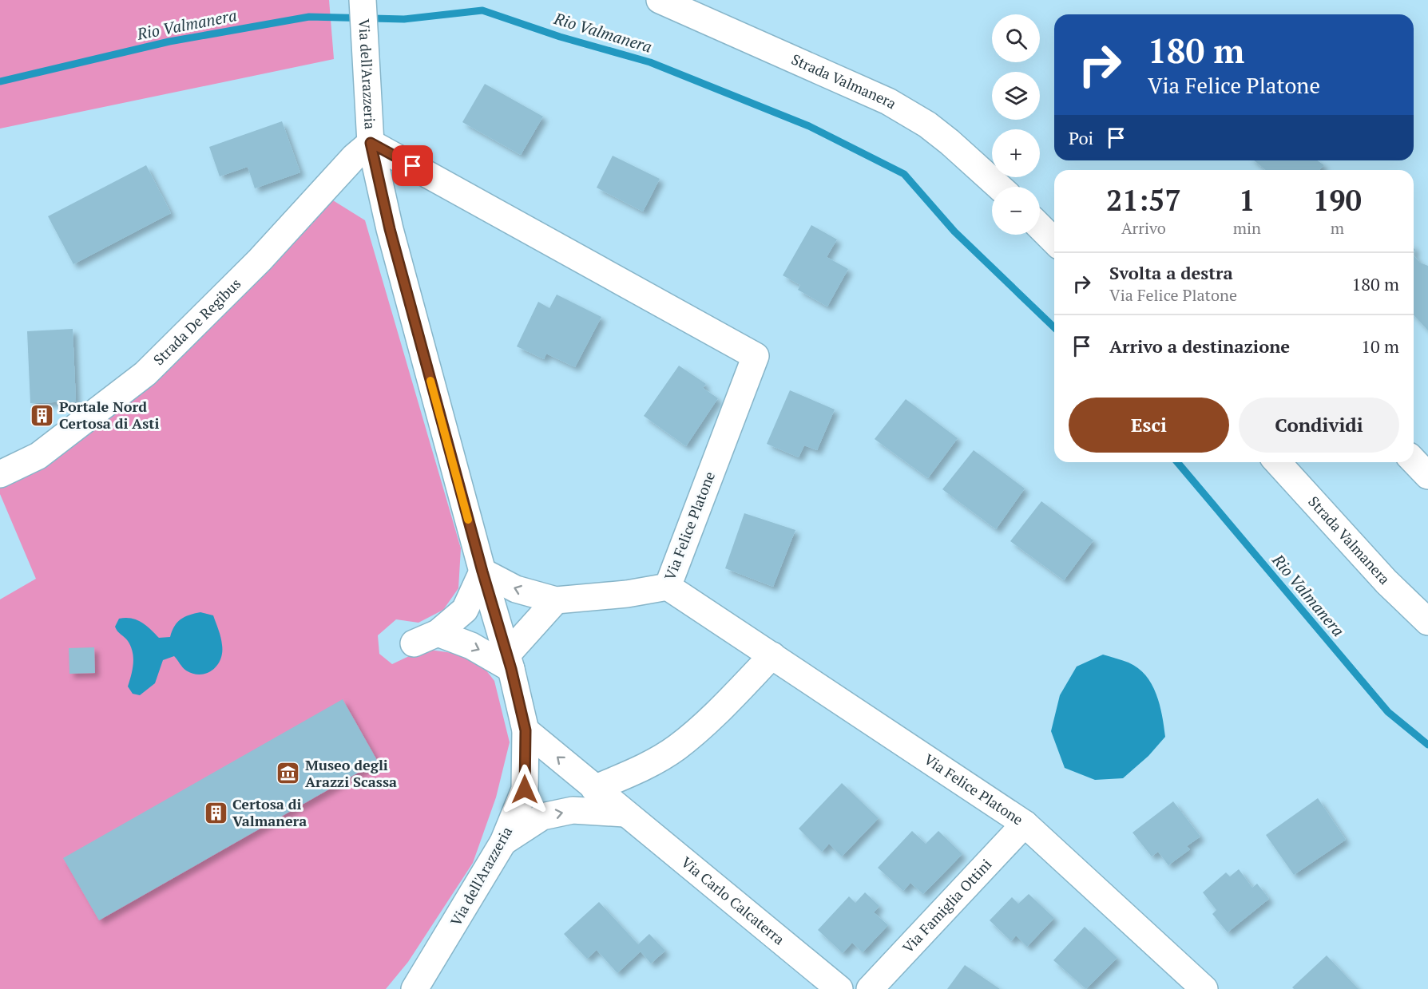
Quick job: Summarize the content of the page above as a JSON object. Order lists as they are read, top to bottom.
{
  "streets": {
    "street": [
      "Via dell'Arazzeria",
      "Strada Valmanera",
      "Strada De Regibus",
      "Via Felice Platone",
      "Via Carlo Calcaterra",
      "Via Famiglia Ottini"
    ]
  },
  "crossings": [
    ["Via dell'Arazzeria", "Strada De Regibus"],
    ["Via dell'Arazzeria", "Via Felice Platone"],
    ["Via dell'Arazzeria", "Via Carlo Calcaterra"],
    ["Strada De Regibus", "Via Felice Platone"],
    ["Via Felice Platone", "Via Famiglia Ottini"]
  ],
  "water": ["Rio Valmanera"],
  "places": {
    "building": ["Portale Nord Certosa di Asti", "Certosa di Valmanera"],
    "museum": ["Museo degli Arazzi Scassa"]
  },
  "page": {
    "map_buttons": ["+", "−"],
    "turn": ["180 m", "Via Felice Platone"],
    "then": "Poi",
    "eta": [
      "21:57",
      "Arrivo",
      "1",
      "min",
      "190",
      "m"
    ],
    "list": [
      {
        "name": "Svolta a destra",
        "note": "Via Felice Platone",
        "value": "180 m"
      },
      {
        "name": "Arrivo a destinazione",
        "value": "10 m"
      }
    ],
    "buttons": ["Esci", "Condividi"]
  }
}
